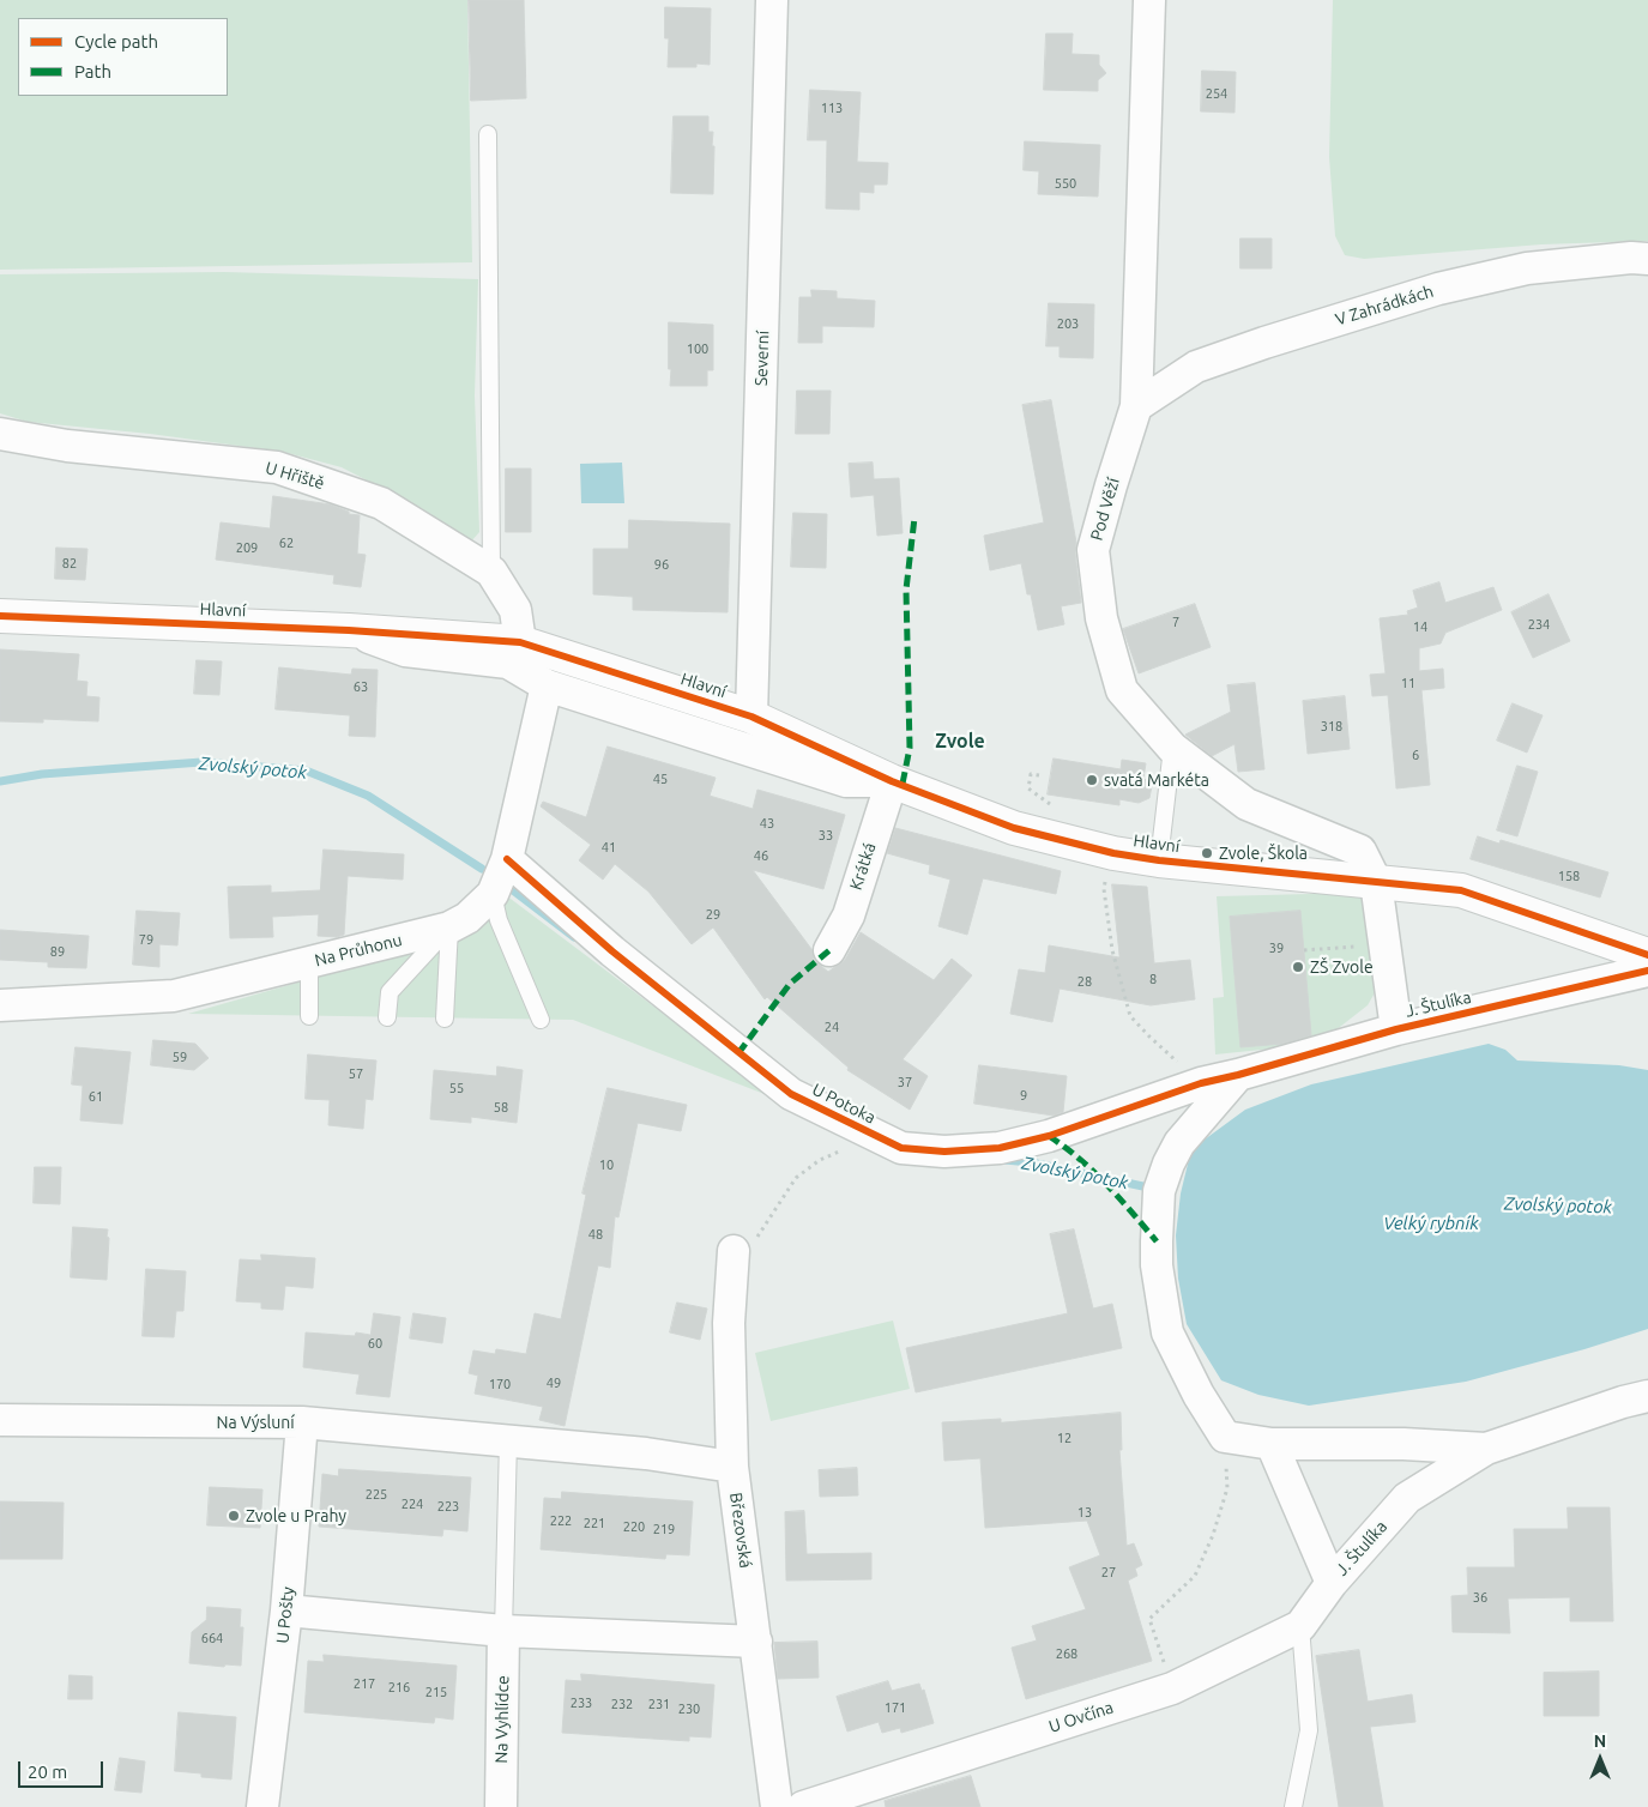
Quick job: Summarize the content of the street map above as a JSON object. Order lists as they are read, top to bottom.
{
  "streets": {
    "street": [
      "V Zahrádkách",
      "Severní",
      "U Hřiště",
      "Pod Věží",
      "Hlavní",
      "Krátká",
      "Na Průhonu",
      "J. Štulíka",
      "U Potoka",
      "Na Výsluní",
      "Březovská",
      "U Pošty",
      "U Ovčína",
      "Na Vyhlídce"
    ]
  },
  "crossings": [
    ["V Zahrádkách", "Pod Věží"],
    ["Severní", "Hlavní"],
    ["U Hřiště", "Hlavní"],
    ["Pod Věží", "Hlavní"],
    ["Pod Věží", "J. Štulíka"],
    ["Hlavní", "Krátká"],
    ["Hlavní", "Na Průhonu"],
    ["Hlavní", "J. Štulíka"],
    ["Na Průhonu", "U Potoka"],
    ["J. Štulíka", "U Potoka"],
    ["J. Štulíka", "U Ovčína"],
    ["Na Výsluní", "Březovská"],
    ["Na Výsluní", "U Pošty"]
  ],
  "districts": ["Zvole"],
  "water": ["Zvolský potok", "Velký rybník"],
  "places": [
    "svatá Markéta",
    "Zvole, Škola",
    "ZŠ Zvole",
    "Zvole u Prahy"
  ],
  "house_numbers": [
    "254",
    "113",
    "550",
    "203",
    "100",
    "62",
    "209",
    "82",
    "96",
    "7",
    "234",
    "14",
    "11",
    "63",
    "318",
    "6",
    "45",
    "43",
    "33",
    "41",
    "46",
    "158",
    "29",
    "79",
    "39",
    "89",
    "8",
    "28",
    "24",
    "59",
    "57",
    "37",
    "55",
    "9",
    "61",
    "58",
    "10",
    "48",
    "60",
    "49",
    "170",
    "12",
    "225",
    "224",
    "223",
    "13",
    "222",
    "221",
    "220",
    "219",
    "27",
    "36",
    "664",
    "268",
    "217",
    "216",
    "215",
    "233",
    "232",
    "231",
    "171",
    "230"
  ],
  "legend": ["Cycle path", "Path"],
  "scale_bar": "20 m",
  "north": "top"
}
